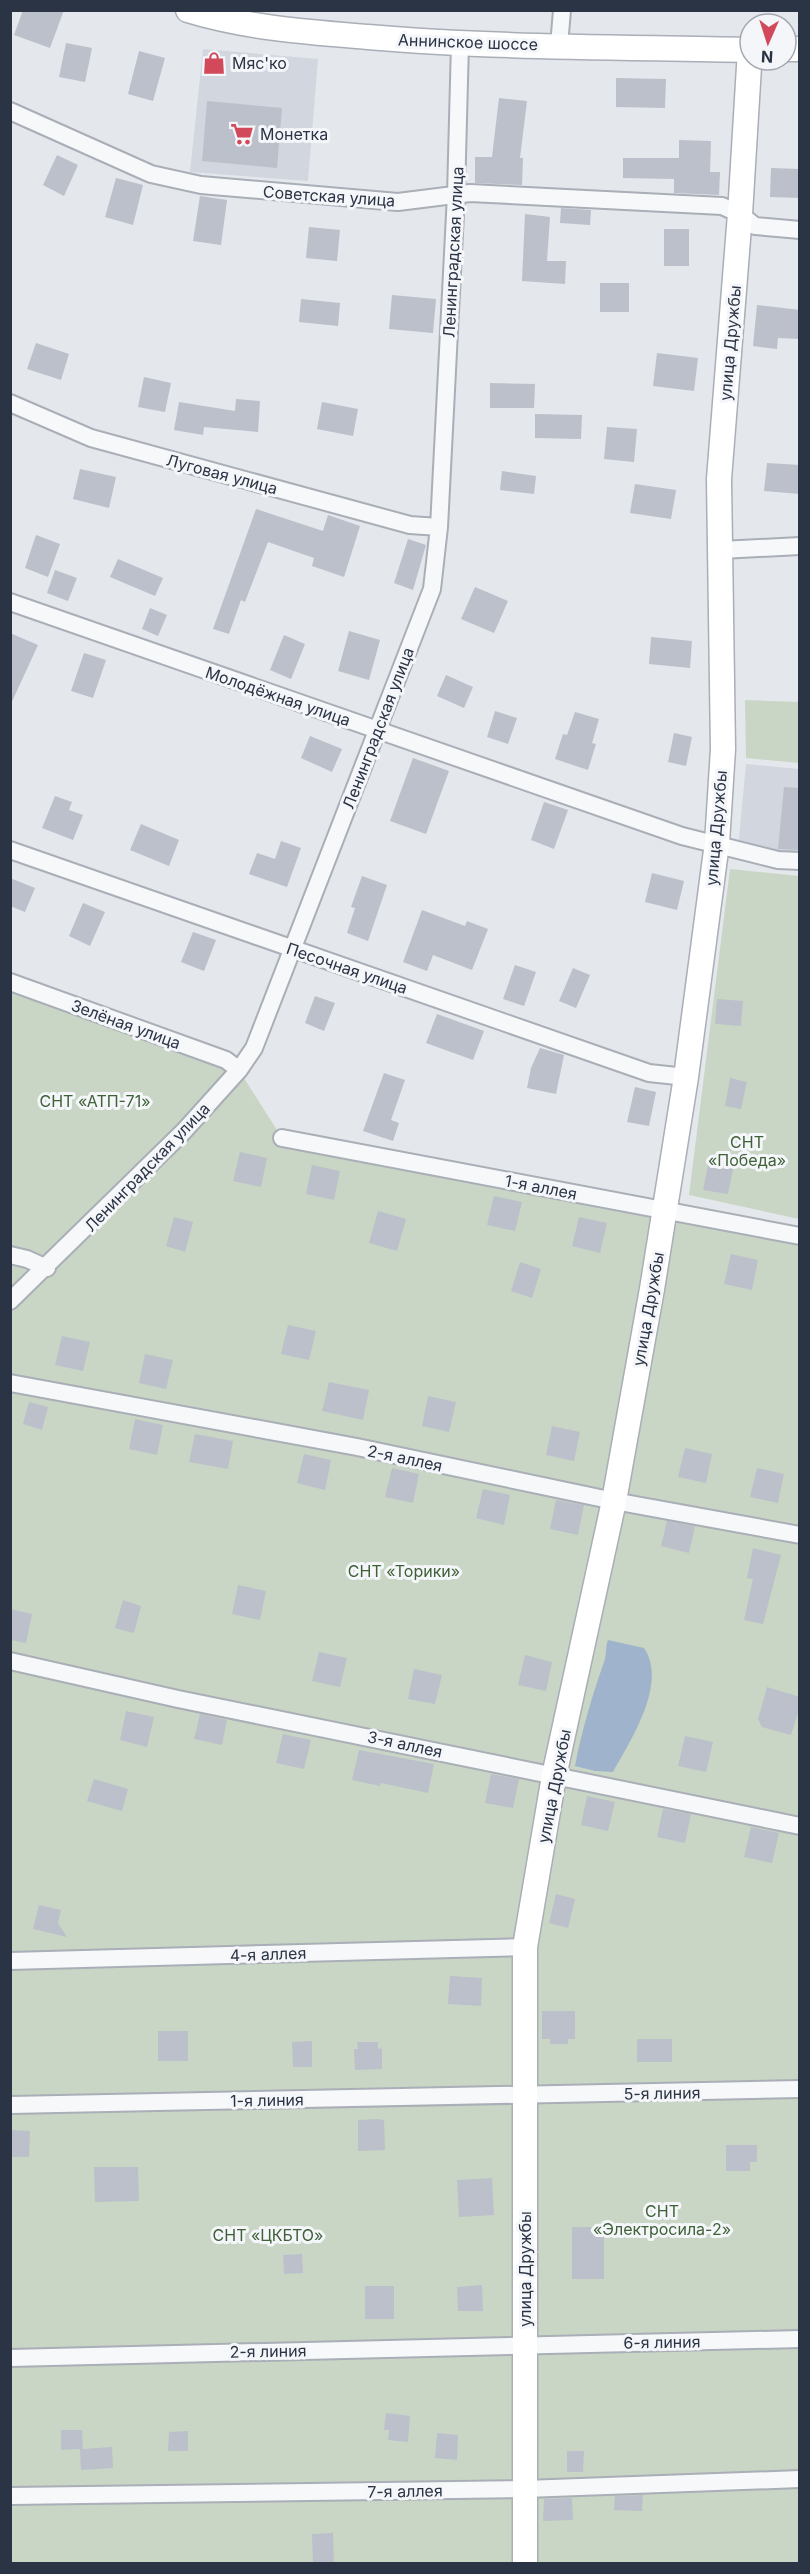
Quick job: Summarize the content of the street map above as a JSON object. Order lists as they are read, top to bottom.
{
  "streets": {
    "street": [
      "Аннинское шоссе",
      "Советская улица",
      "Ленинградская улица",
      "улица Дружбы",
      "Луговая улица",
      "Молодёжная улица",
      "Песочная улица",
      "Зелёная улица",
      "1-я аллея",
      "2-я аллея",
      "3-я аллея",
      "4-я аллея",
      "5-я линия",
      "1-я линия",
      "6-я линия",
      "2-я линия",
      "7-я аллея"
    ]
  },
  "crossings": [
    ["Аннинское шоссе", "Ленинградская улица"],
    ["Советская улица", "Ленинградская улица"],
    ["Советская улица", "улица Дружбы"],
    ["Ленинградская улица", "Луговая улица"],
    ["Ленинградская улица", "Молодёжная улица"],
    ["Ленинградская улица", "Песочная улица"],
    ["Ленинградская улица", "Зелёная улица"],
    ["улица Дружбы", "Молодёжная улица"],
    ["улица Дружбы", "Песочная улица"],
    ["улица Дружбы", "1-я аллея"],
    ["улица Дружбы", "2-я аллея"],
    ["улица Дружбы", "3-я аллея"],
    ["улица Дружбы", "4-я аллея"],
    ["улица Дружбы", "5-я линия"],
    ["улица Дружбы", "1-я линия"],
    ["улица Дружбы", "6-я линия"],
    ["улица Дружбы", "2-я линия"],
    ["улица Дружбы", "7-я аллея"],
    ["5-я линия", "1-я линия"],
    ["6-я линия", "2-я линия"]
  ],
  "parks": [
    "СНТ «АТП-71»",
    "СНТ «Победа»",
    "СНТ «Торики»",
    "СНТ «Электросила-2»",
    "СНТ «ЦКБТО»"
  ],
  "places": {
    "shop": ["Мяс'ко"],
    "supermarket": ["Монетка"]
  },
  "north": "bottom"
}
